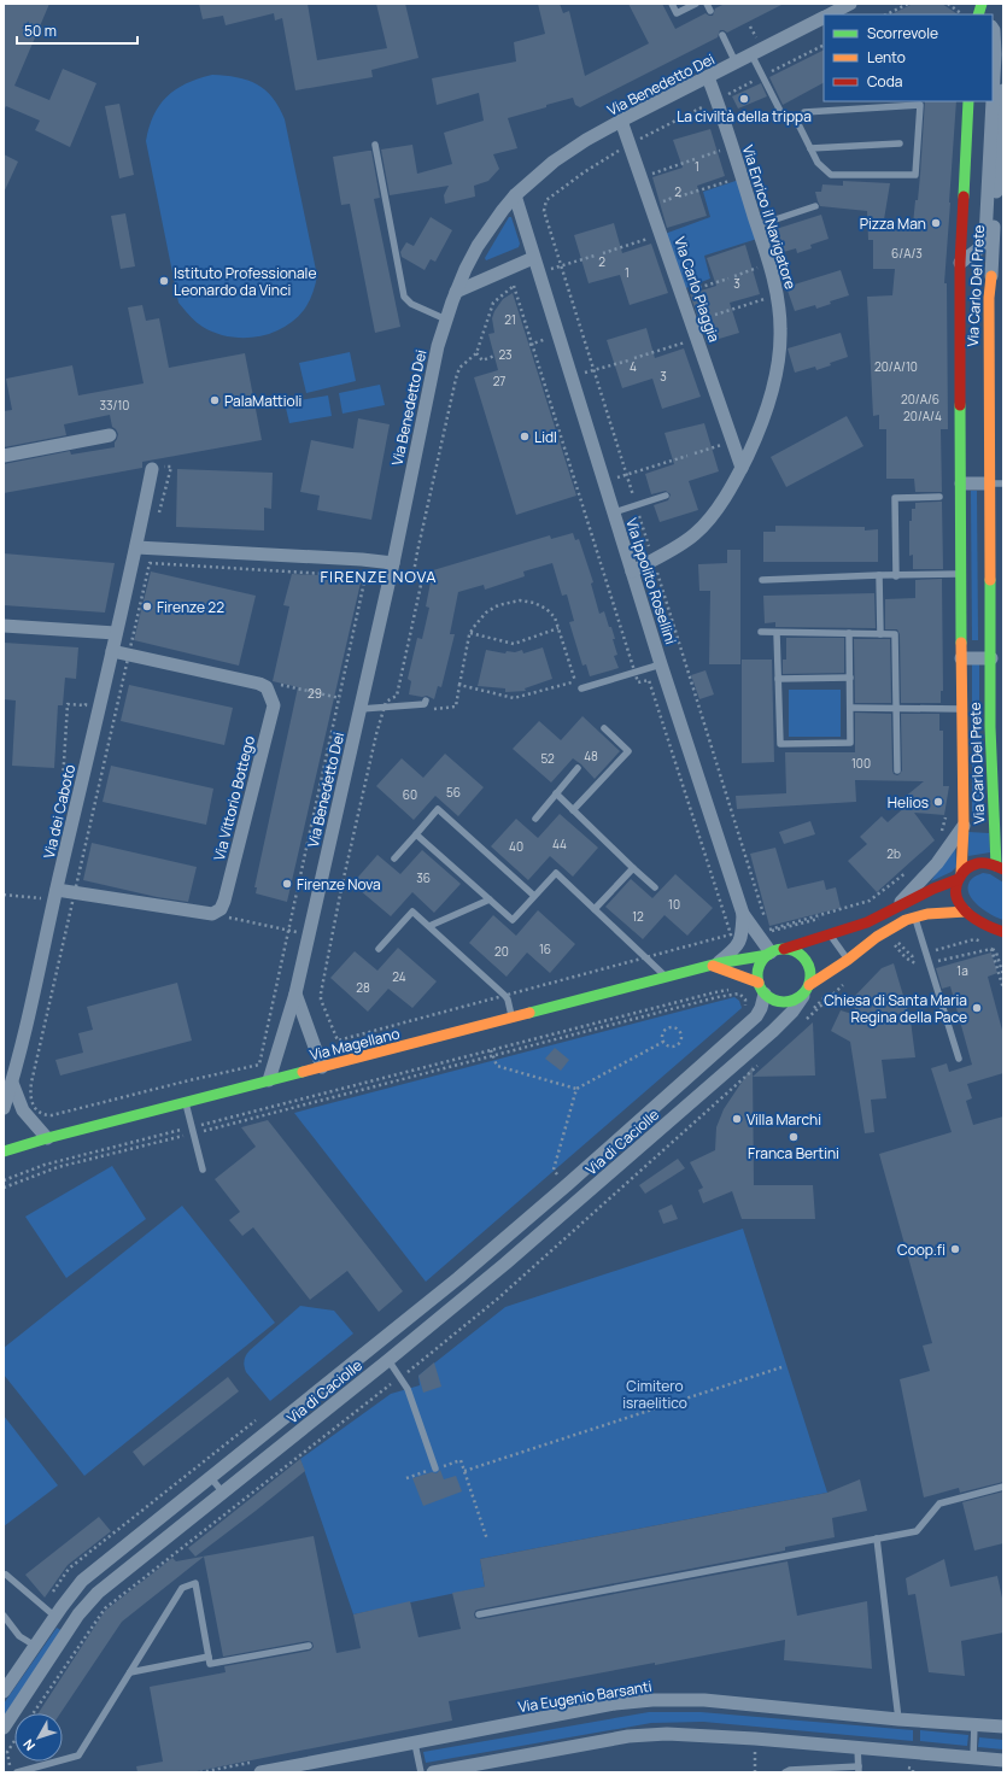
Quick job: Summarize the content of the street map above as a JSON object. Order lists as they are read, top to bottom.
{
  "streets": {
    "main road": ["Via Carlo Del Prete", "Via Magellano"],
    "street": [
      "Via Benedetto Dei",
      "Via Enrico il Navigatore",
      "Via Carlo Piaggia",
      "Via Ippolito Rosellini",
      "Via Vittorio Bottego",
      "Via dei Caboto",
      "Via di Caciolle",
      "Via Eugenio Barsanti"
    ]
  },
  "crossings": [
    ["Via Benedetto Dei", "Via Enrico il Navigatore"],
    ["Via Benedetto Dei", "Via Carlo Piaggia"],
    ["Via Benedetto Dei", "Via Ippolito Rosellini"],
    ["Via Benedetto Dei", "Via Magellano"],
    ["Via Enrico il Navigatore", "Via Carlo Piaggia"],
    ["Via Enrico il Navigatore", "Via Ippolito Rosellini"],
    ["Via Ippolito Rosellini", "Via Magellano"],
    ["Via Ippolito Rosellini", "Via di Caciolle"],
    ["Via Magellano", "Via di Caciolle"]
  ],
  "districts": ["FIRENZE NOVA"],
  "parks": ["Cimitero israelitico"],
  "places": [
    "La civiltà della trippa",
    "Pizza Man",
    "Istituto Professionale Leonardo da Vinci",
    "PalaMattioli",
    "Lidl",
    "Firenze 22",
    "Helios",
    "Firenze Nova",
    "Chiesa di Santa Maria Regina della Pace",
    "Villa Marchi",
    "Franca Bertini",
    "Coop.fi"
  ],
  "house_numbers": [
    "1",
    "2",
    "6/A/3",
    "2",
    "1",
    "3",
    "21",
    "23",
    "4",
    "20/A/10",
    "3",
    "27",
    "20/A/6",
    "33/10",
    "20/A/4",
    "29",
    "48",
    "52",
    "100",
    "56",
    "60",
    "44",
    "40",
    "2b",
    "36",
    "10",
    "12",
    "16",
    "20",
    "1a",
    "24",
    "28"
  ],
  "legend": ["Scorrevole", "Lento", "Coda"],
  "scale_bar": "50 m",
  "north": "bottom left"
}
